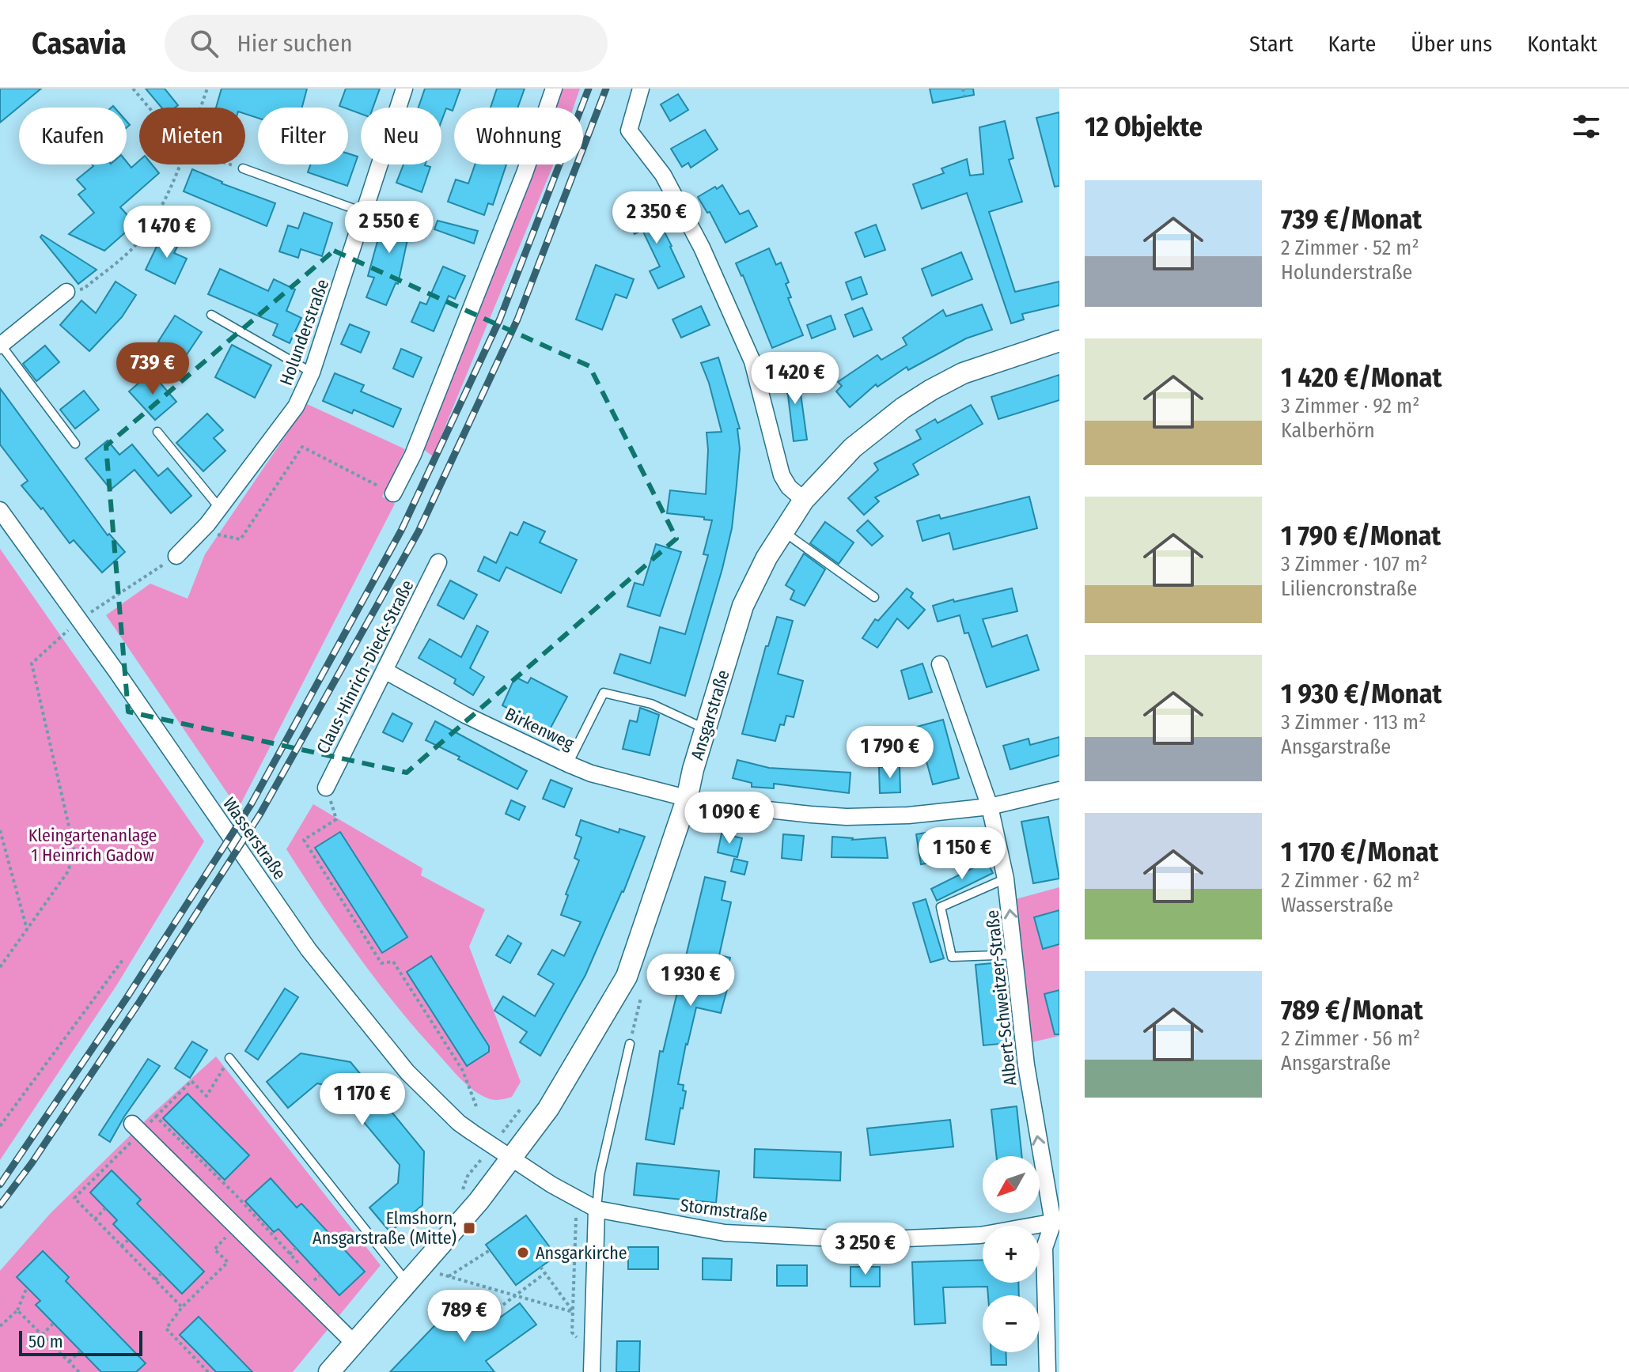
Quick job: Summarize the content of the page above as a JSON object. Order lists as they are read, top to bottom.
{
  "streets": {
    "street": [
      "Holunderstraße",
      "Claus-Hinrich-Dieck-Straße",
      "Ansgarstraße",
      "Birkenweg",
      "Wasserstraße",
      "Albert-Schweitzer-Straße",
      "Stormstraße"
    ]
  },
  "crossings": [
    ["Claus-Hinrich-Dieck-Straße", "Birkenweg"],
    ["Ansgarstraße", "Birkenweg"],
    ["Ansgarstraße", "Wasserstraße"],
    ["Ansgarstraße", "Stormstraße"],
    ["Birkenweg", "Albert-Schweitzer-Straße"],
    ["Wasserstraße", "Stormstraße"],
    ["Albert-Schweitzer-Straße", "Stormstraße"]
  ],
  "one_way": ["Albert-Schweitzer-Straße"],
  "parks": ["Kleingartenanlage 1 Heinrich Gadow"],
  "places": {
    "transit": ["Elmshorn, Ansgarstraße (Mitte)"],
    "other": ["Ansgarkirche"]
  },
  "scale_bar": "50 m",
  "north": "bottom left",
  "page": {
    "header": "Casavia",
    "search": "Hier suchen",
    "nav": [
      "Start",
      "Karte",
      "Über uns",
      "Kontakt"
    ],
    "heading": "12 Objekte",
    "chip": [
      "Kaufen",
      "Mieten",
      "Filter",
      "Neu",
      "Wohnung"
    ],
    "list": [
      {
        "name": "739 €/Monat",
        "note": "2 Zimmer · 52 m² · Holunderstraße"
      },
      {
        "name": "1 420 €/Monat",
        "note": "3 Zimmer · 92 m² · Kalberhörn"
      },
      {
        "name": "1 790 €/Monat",
        "note": "3 Zimmer · 107 m² · Liliencronstraße"
      },
      {
        "name": "1 930 €/Monat",
        "note": "3 Zimmer · 113 m² · Ansgarstraße"
      },
      {
        "name": "1 170 €/Monat",
        "note": "2 Zimmer · 62 m² · Wasserstraße"
      },
      {
        "name": "789 €/Monat",
        "note": "2 Zimmer · 56 m² · Ansgarstraße"
      }
    ],
    "price": [
      "2 350 €",
      "2 550 €",
      "1 470 €",
      "739 €",
      "1 420 €",
      "1 790 €",
      "1 090 €",
      "1 150 €",
      "1 930 €",
      "1 170 €",
      "3 250 €",
      "789 €"
    ],
    "map_buttons": ["+", "−"],
    "scale": "50 m"
  }
}
